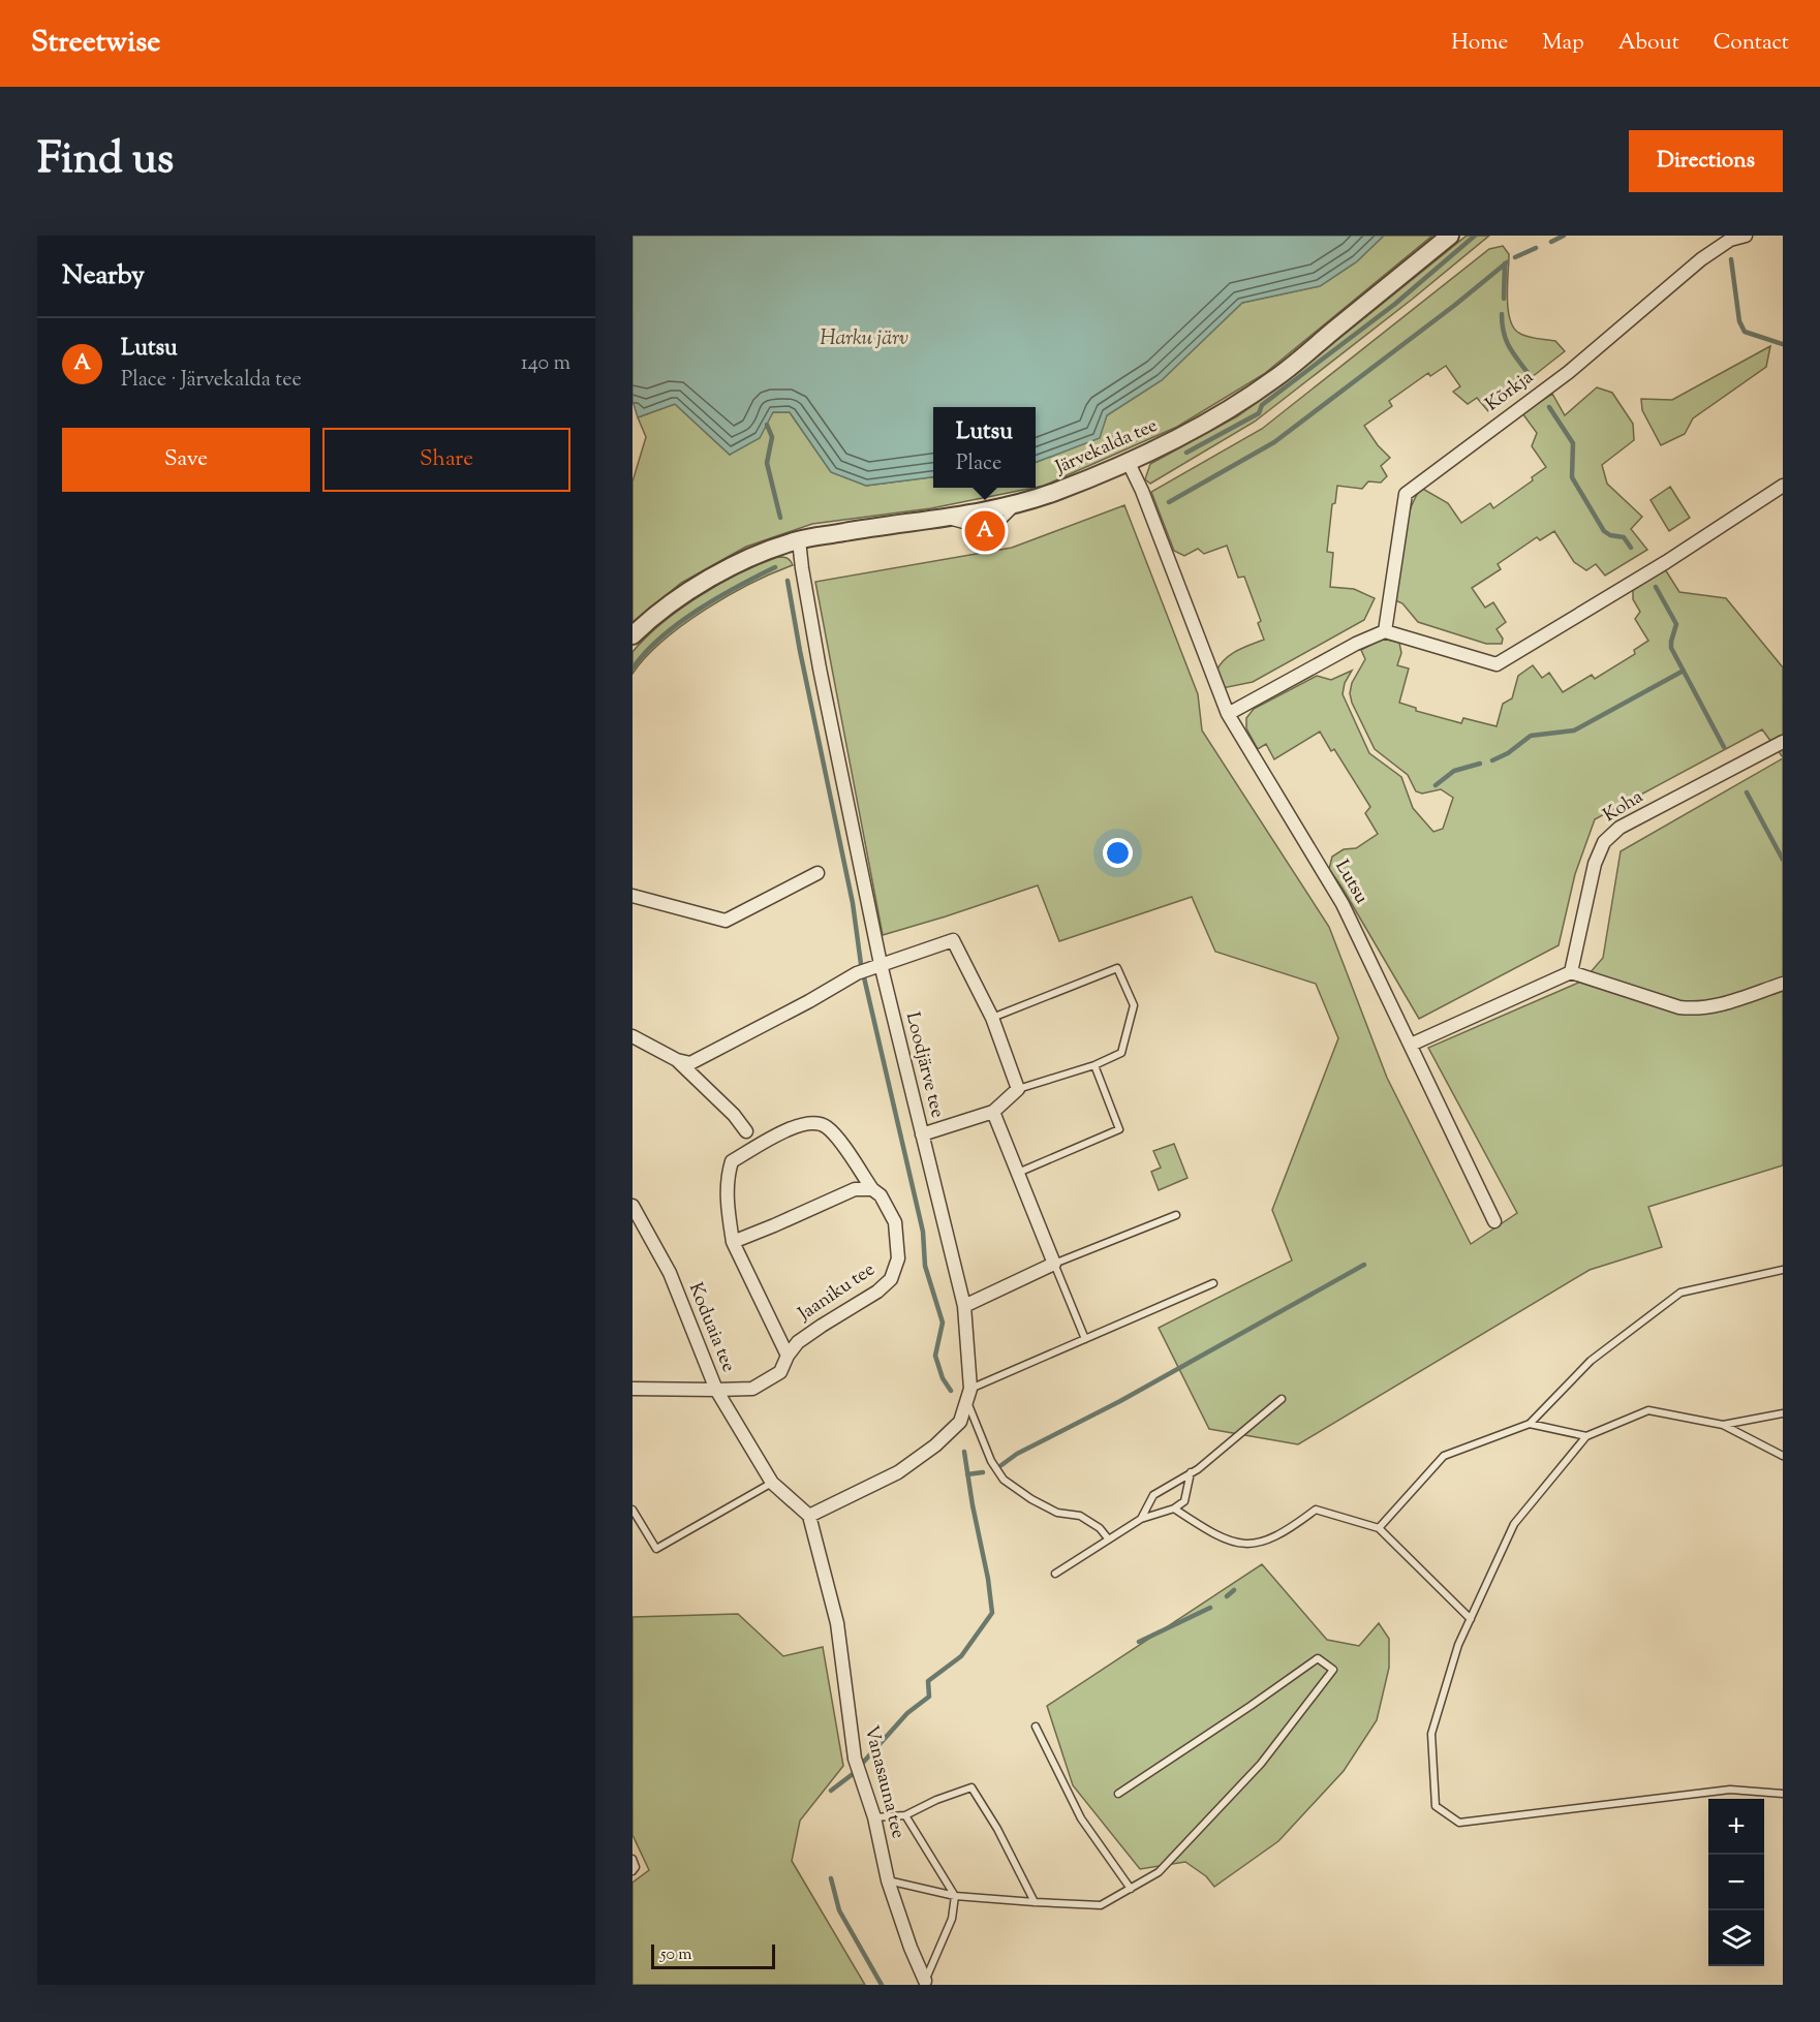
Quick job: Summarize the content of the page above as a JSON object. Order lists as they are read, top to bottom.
{
  "streets": {
    "street": [
      "Kõrkja",
      "Järvekalda tee",
      "Koha",
      "Lutsu",
      "Loodjärve tee",
      "Jaaniku tee",
      "Koduaia tee",
      "Vanasauna tee"
    ]
  },
  "crossings": [
    ["Järvekalda tee", "Lutsu"],
    ["Järvekalda tee", "Loodjärve tee"],
    ["Jaaniku tee", "Koduaia tee"]
  ],
  "water": ["Harku järv"],
  "scale_bar": "50 m",
  "page": {
    "header": "Streetwise",
    "nav": [
      "Home",
      "Map",
      "About",
      "Contact"
    ],
    "title": "Find us",
    "buttons": [
      "Directions",
      ["Save", "Share"]
    ],
    "heading": "Nearby",
    "list": [
      {
        "mark": "A",
        "name": "Lutsu",
        "note": "Place · Järvekalda tee",
        "value": "140 m"
      }
    ],
    "popup": ["Lutsu", "Place"],
    "pins": "A",
    "map_buttons": ["+", "−"],
    "scale": "50 m"
  }
}
